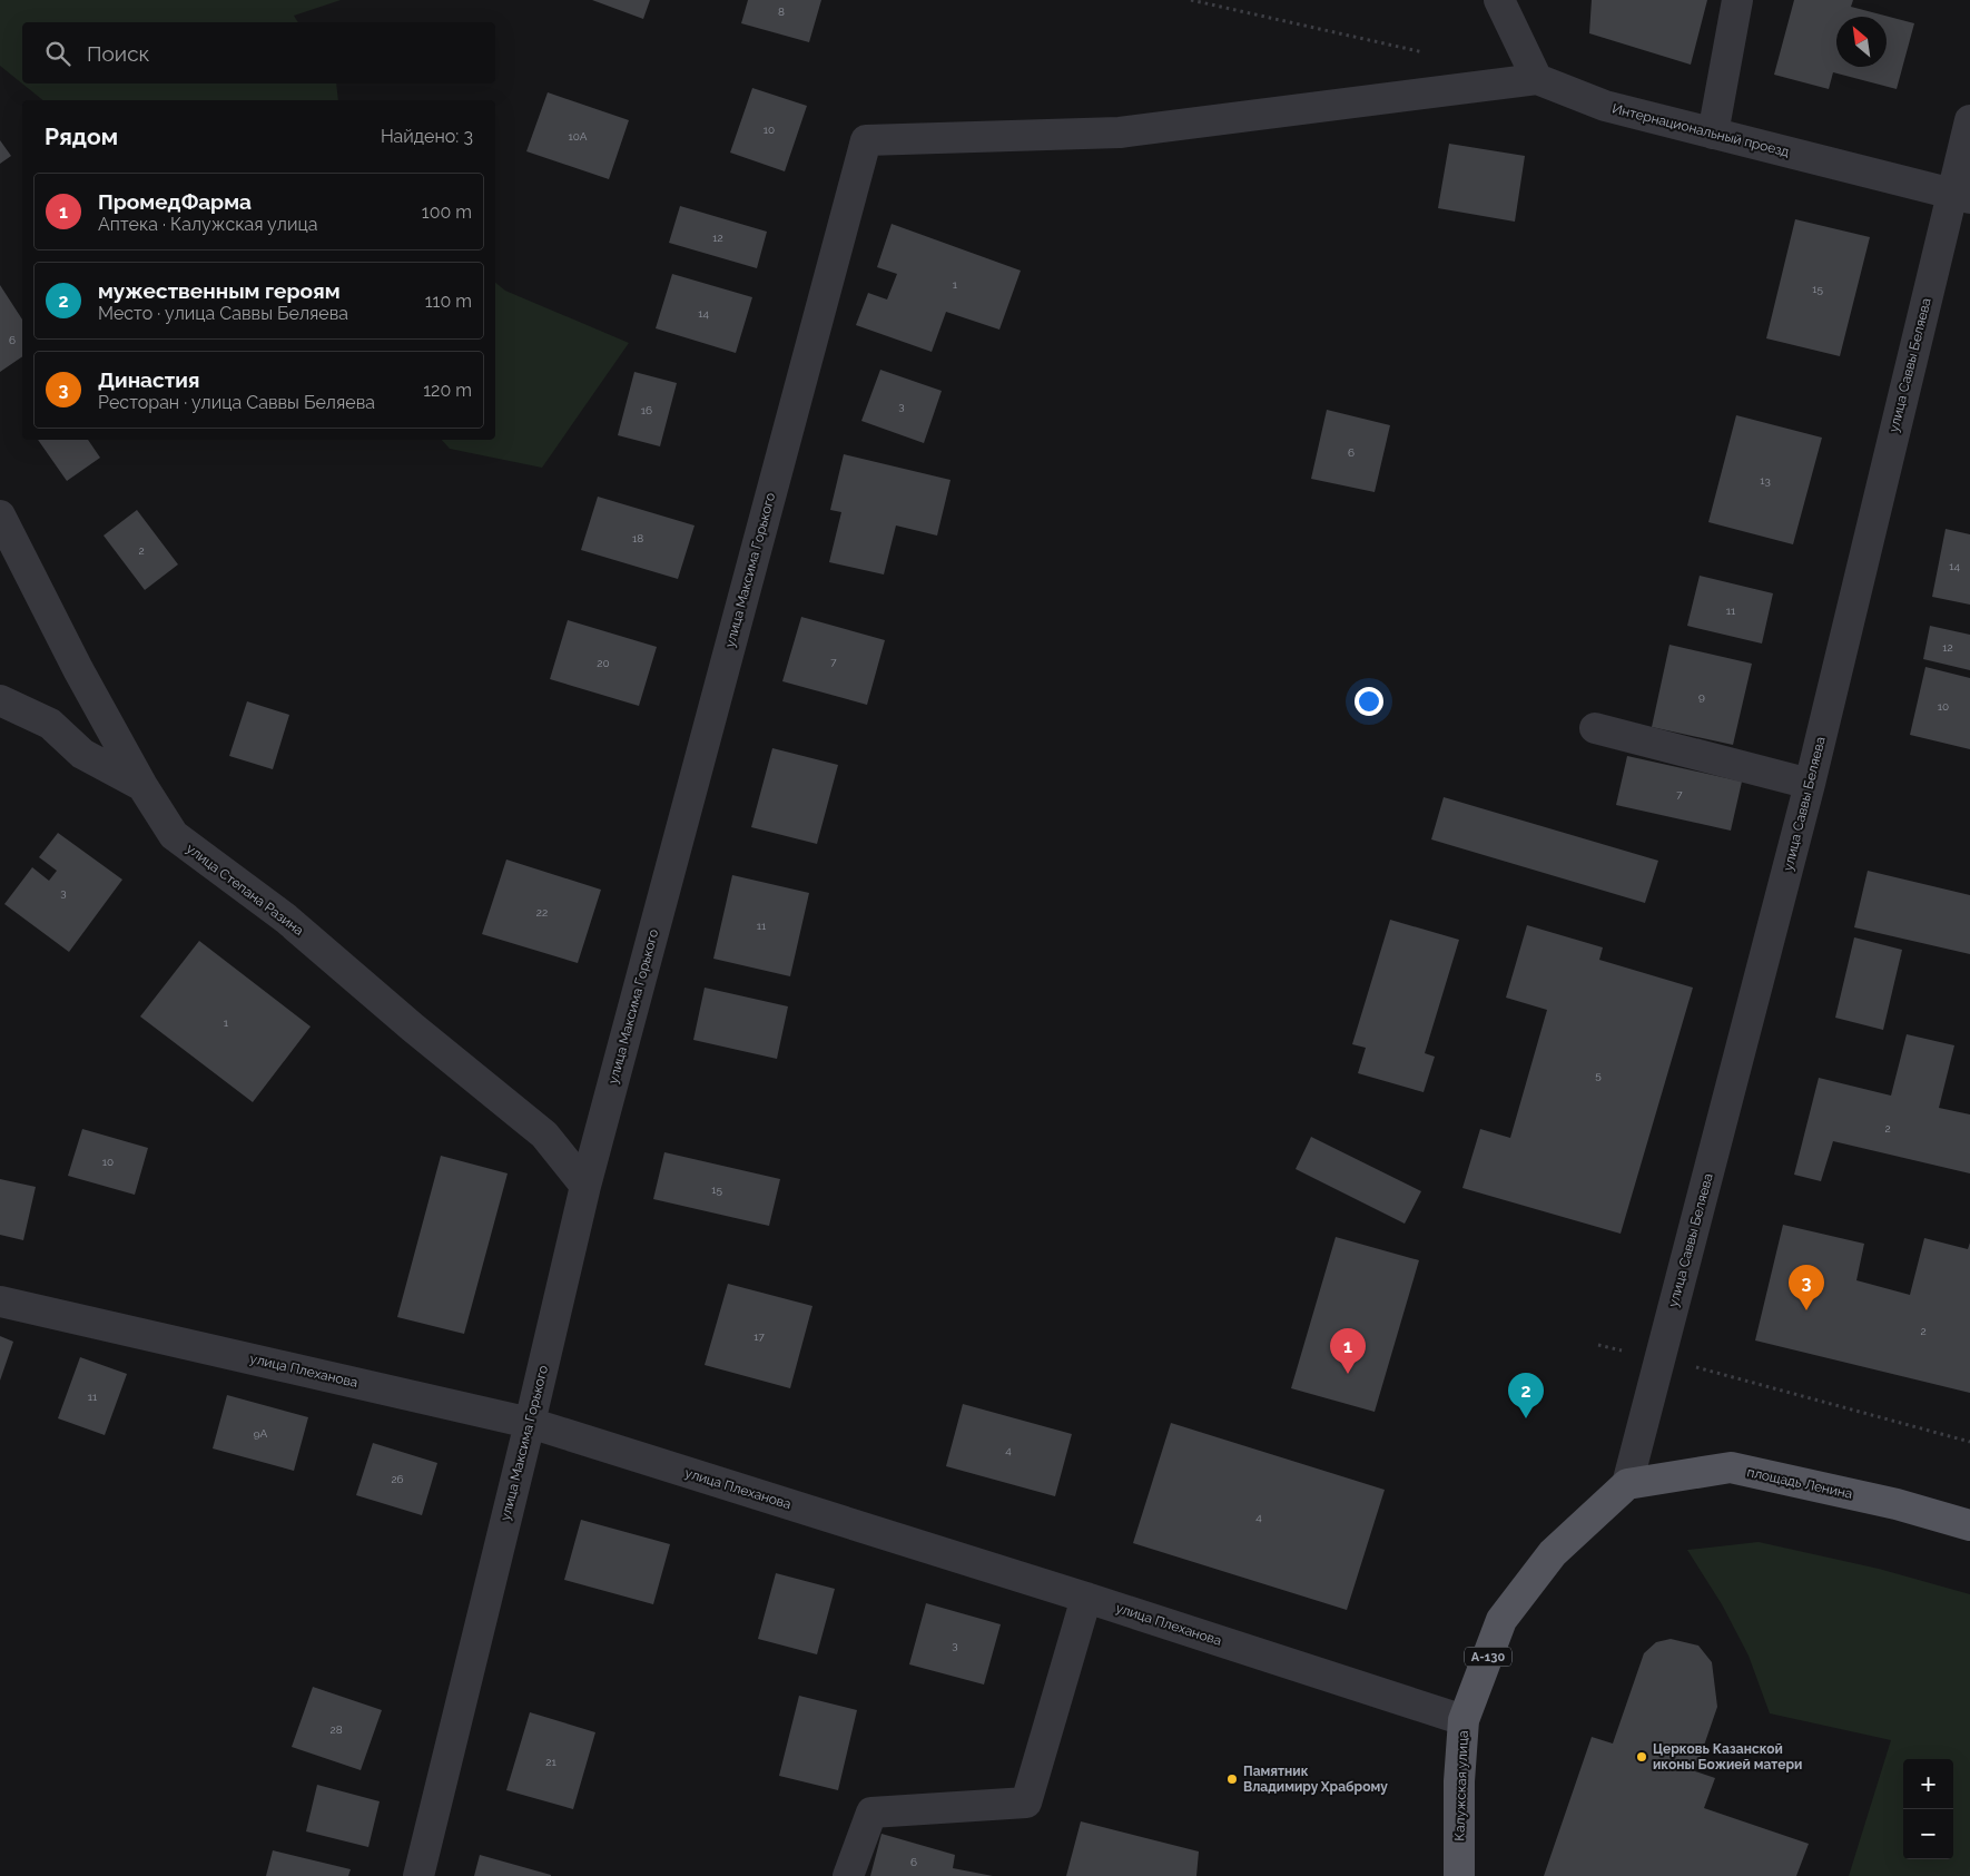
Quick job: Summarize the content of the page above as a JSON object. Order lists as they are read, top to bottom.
{
  "streets": {
    "main road": ["площадь Ленина", "А-130", "Калужская улица"],
    "street": [
      "Интернациональный проезд",
      "улица Саввы Беляева",
      "улица Максима Горького",
      "улица Степана Разина",
      "улица Плеханова"
    ]
  },
  "crossings": [
    ["Интернациональный проезд", "улица Саввы Беляева"],
    ["Интернациональный проезд", "улица Максима Горького"],
    ["улица Саввы Беляева", "площадь Ленина"],
    ["улица Саввы Беляева", "Калужская улица"],
    ["улица Максима Горького", "улица Степана Разина"],
    ["улица Максима Горького", "улица Плеханова"],
    ["улица Плеханова", "Калужская улица"],
    ["площадь Ленина", "Калужская улица"]
  ],
  "places": ["Церковь Казанской иконы Божией матери", "Памятник Владимиру Храброму"],
  "house_numbers": [
    "8",
    "10",
    "10А",
    "12",
    "1",
    "15",
    "14",
    "6",
    "3",
    "16",
    "6",
    "13",
    "18",
    "2",
    "14",
    "11",
    "12",
    "7",
    "20",
    "9",
    "10",
    "7",
    "3",
    "22",
    "11",
    "1",
    "5",
    "2",
    "10",
    "15",
    "2",
    "17",
    "11",
    "9А",
    "4",
    "26",
    "4",
    "3",
    "28",
    "21",
    "6"
  ],
  "north": "top left",
  "page": {
    "search": "Поиск",
    "heading": ["Рядом", "Найдено: 3"],
    "list": [
      {
        "mark": "1",
        "name": "ПромедФарма",
        "note": "Аптека · Калужская улица",
        "value": "100 m"
      },
      {
        "mark": "2",
        "name": "мужественным героям",
        "note": "Место · улица Саввы Беляева",
        "value": "110 m"
      },
      {
        "mark": "3",
        "name": "Династия",
        "note": "Ресторан · улица Саввы Беляева",
        "value": "120 m"
      }
    ],
    "pins": ["3", "1", "2"],
    "map_buttons": ["+", "−"]
  }
}
